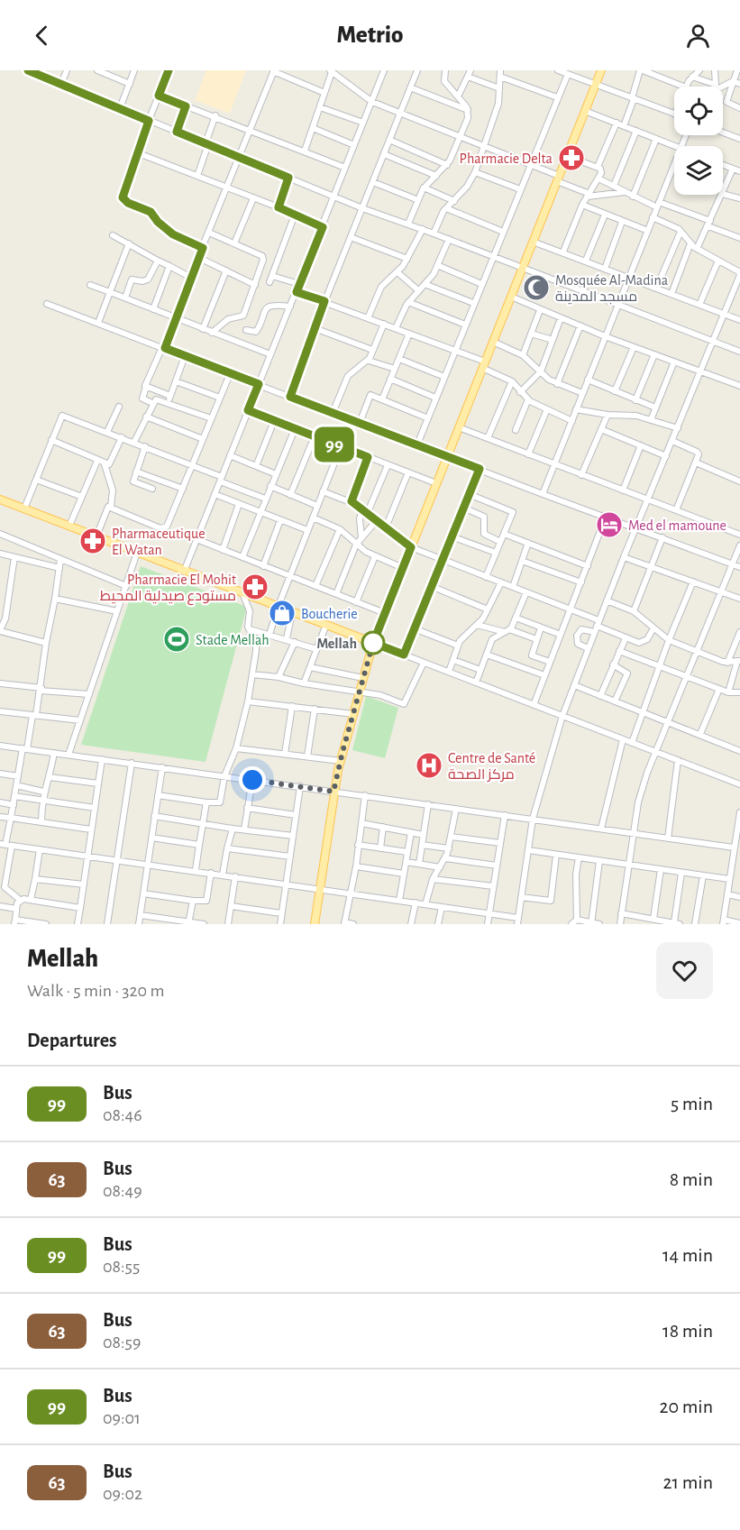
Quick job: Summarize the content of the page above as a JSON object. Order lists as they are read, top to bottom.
{
  "places": {
    "pharmacy": ["Pharmacie Delta", "Pharmaceutique El Watan", "Pharmacie El Mohit مستودع صيدلية المحيط"],
    "mosque": ["Mosquée Al-Madina مسجد المدينة"],
    "hotel": ["Med el mamoune"],
    "shop": ["Boucherie"],
    "sports": ["Stade Mellah"],
    "other": ["Mellah"],
    "hospital": ["Centre de Santé مركز الصحة"]
  },
  "lines": ["bus line 99"],
  "page": {
    "header": "Metrio",
    "on_map": "99",
    "heading": [
      ["Mellah", "Walk · 5 min · 320 m"],
      "Departures"
    ],
    "list": [
      {
        "mark": "99",
        "name": "Bus",
        "note": "08:46",
        "value": "5 min"
      },
      {
        "mark": "63",
        "name": "Bus",
        "note": "08:49",
        "value": "8 min"
      },
      {
        "mark": "99",
        "name": "Bus",
        "note": "08:55",
        "value": "14 min"
      },
      {
        "mark": "63",
        "name": "Bus",
        "note": "08:59",
        "value": "18 min"
      },
      {
        "mark": "99",
        "name": "Bus",
        "note": "09:01",
        "value": "20 min"
      },
      {
        "mark": "63",
        "name": "Bus",
        "note": "09:02",
        "value": "21 min"
      }
    ]
  }
}
